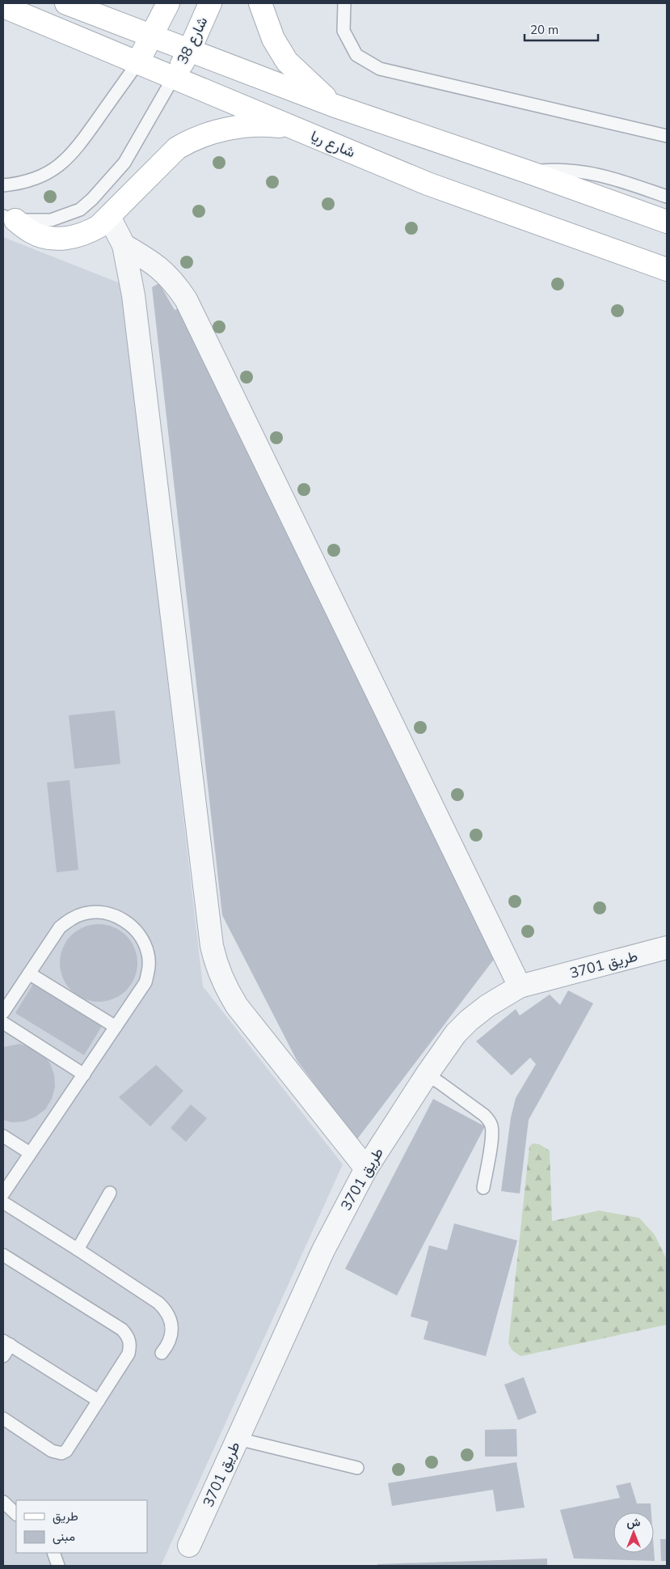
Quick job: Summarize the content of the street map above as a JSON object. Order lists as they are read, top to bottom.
{
  "streets": {
    "main road": ["شارع 38", "شارع ريا"],
    "street": ["طريق 3701"]
  },
  "crossings": [
    ["شارع 38", "شارع ريا"]
  ],
  "legend": ["طريق", "مبنى"],
  "scale_bar": "20 m",
  "north": "top"
}
